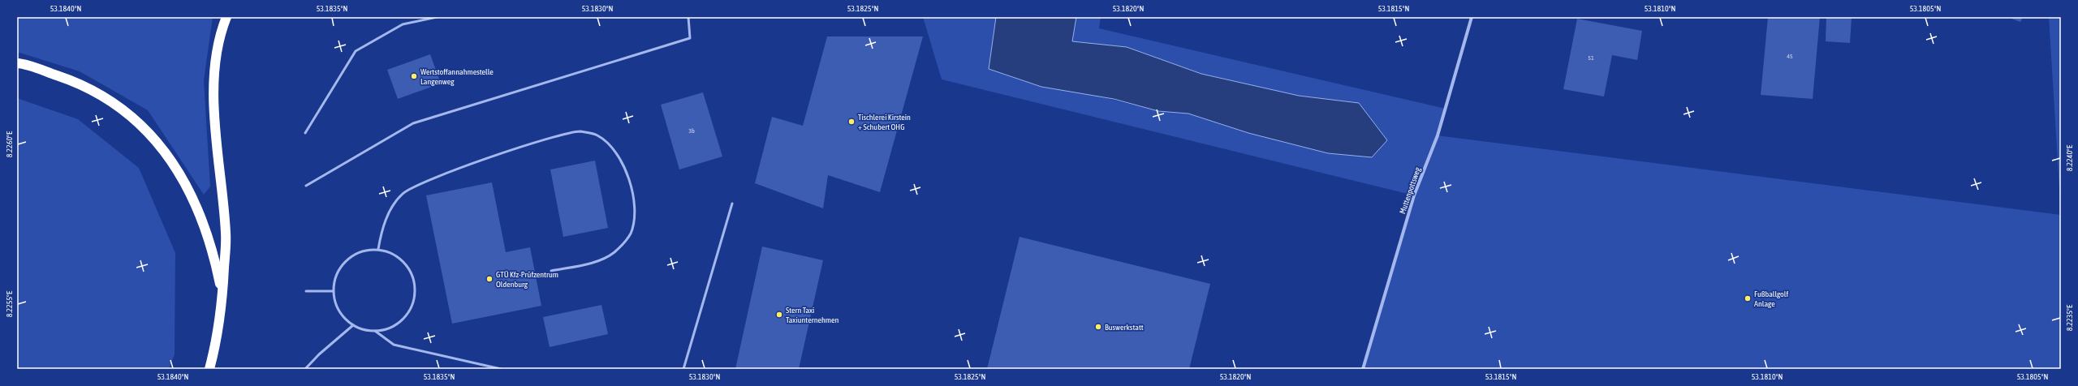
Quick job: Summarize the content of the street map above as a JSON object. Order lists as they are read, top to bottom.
{
  "streets": {
    "street": ["Muttenpottsweg"]
  },
  "places": [
    "Wertstoffannahmestelle Langenweg",
    "Tischlerei Kirstein + Schubert OHG",
    "GTÜ Kfz-Prüfzentrum Oldenburg",
    "Fußballgolf Anlage",
    "Stern Taxi Taxiunternehmen",
    "Buswerkstatt"
  ],
  "house_numbers": ["45", "51", "3b"],
  "coordinates": [
    "53.1840°N",
    "53.1835°N",
    "53.1830°N",
    "53.1825°N",
    "53.1820°N",
    "53.1815°N",
    "53.1810°N",
    "53.1805°N",
    "8.2260°E",
    "8.2240°E",
    "8.2255°E",
    "8.2235°E"
  ]
}
